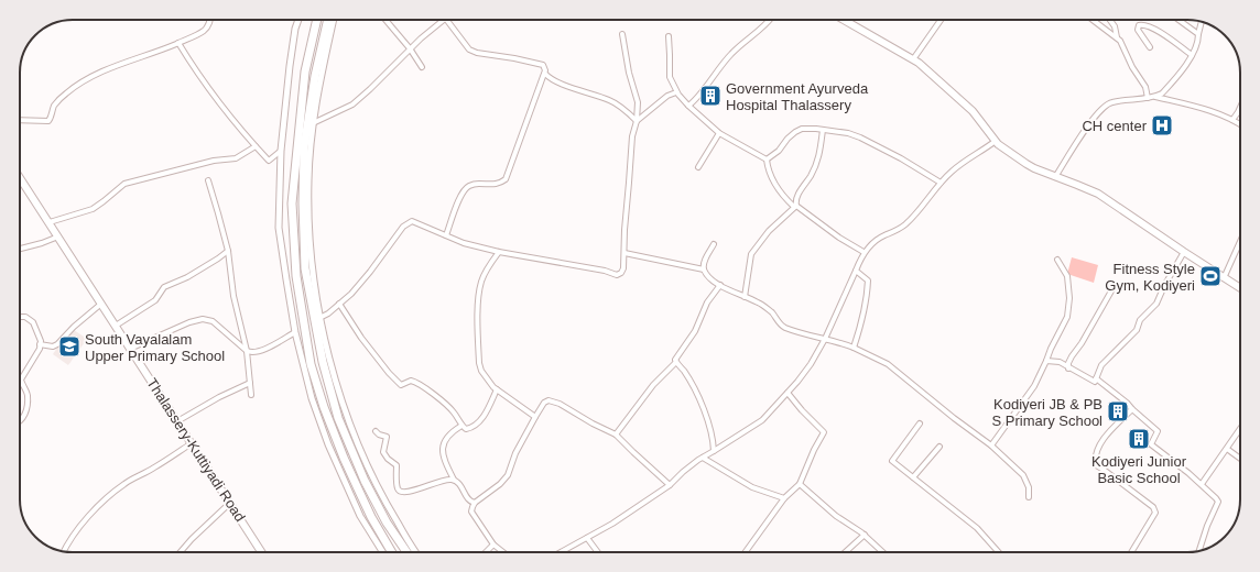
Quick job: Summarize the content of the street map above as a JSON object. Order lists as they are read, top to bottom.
{
  "streets": {
    "main road": ["Thalassery-Kuttiyadi Road"]
  },
  "places": {
    "building": ["Government Ayurveda Hospital Thalassery", "Kodiyeri JB & PB S Primary School", "Kodiyeri Junior Basic School"],
    "hospital": ["CH center"],
    "sports": ["Fitness Style Gym, Kodiyeri"],
    "school or university": ["South Vayalalam Upper Primary School"]
  }
}
